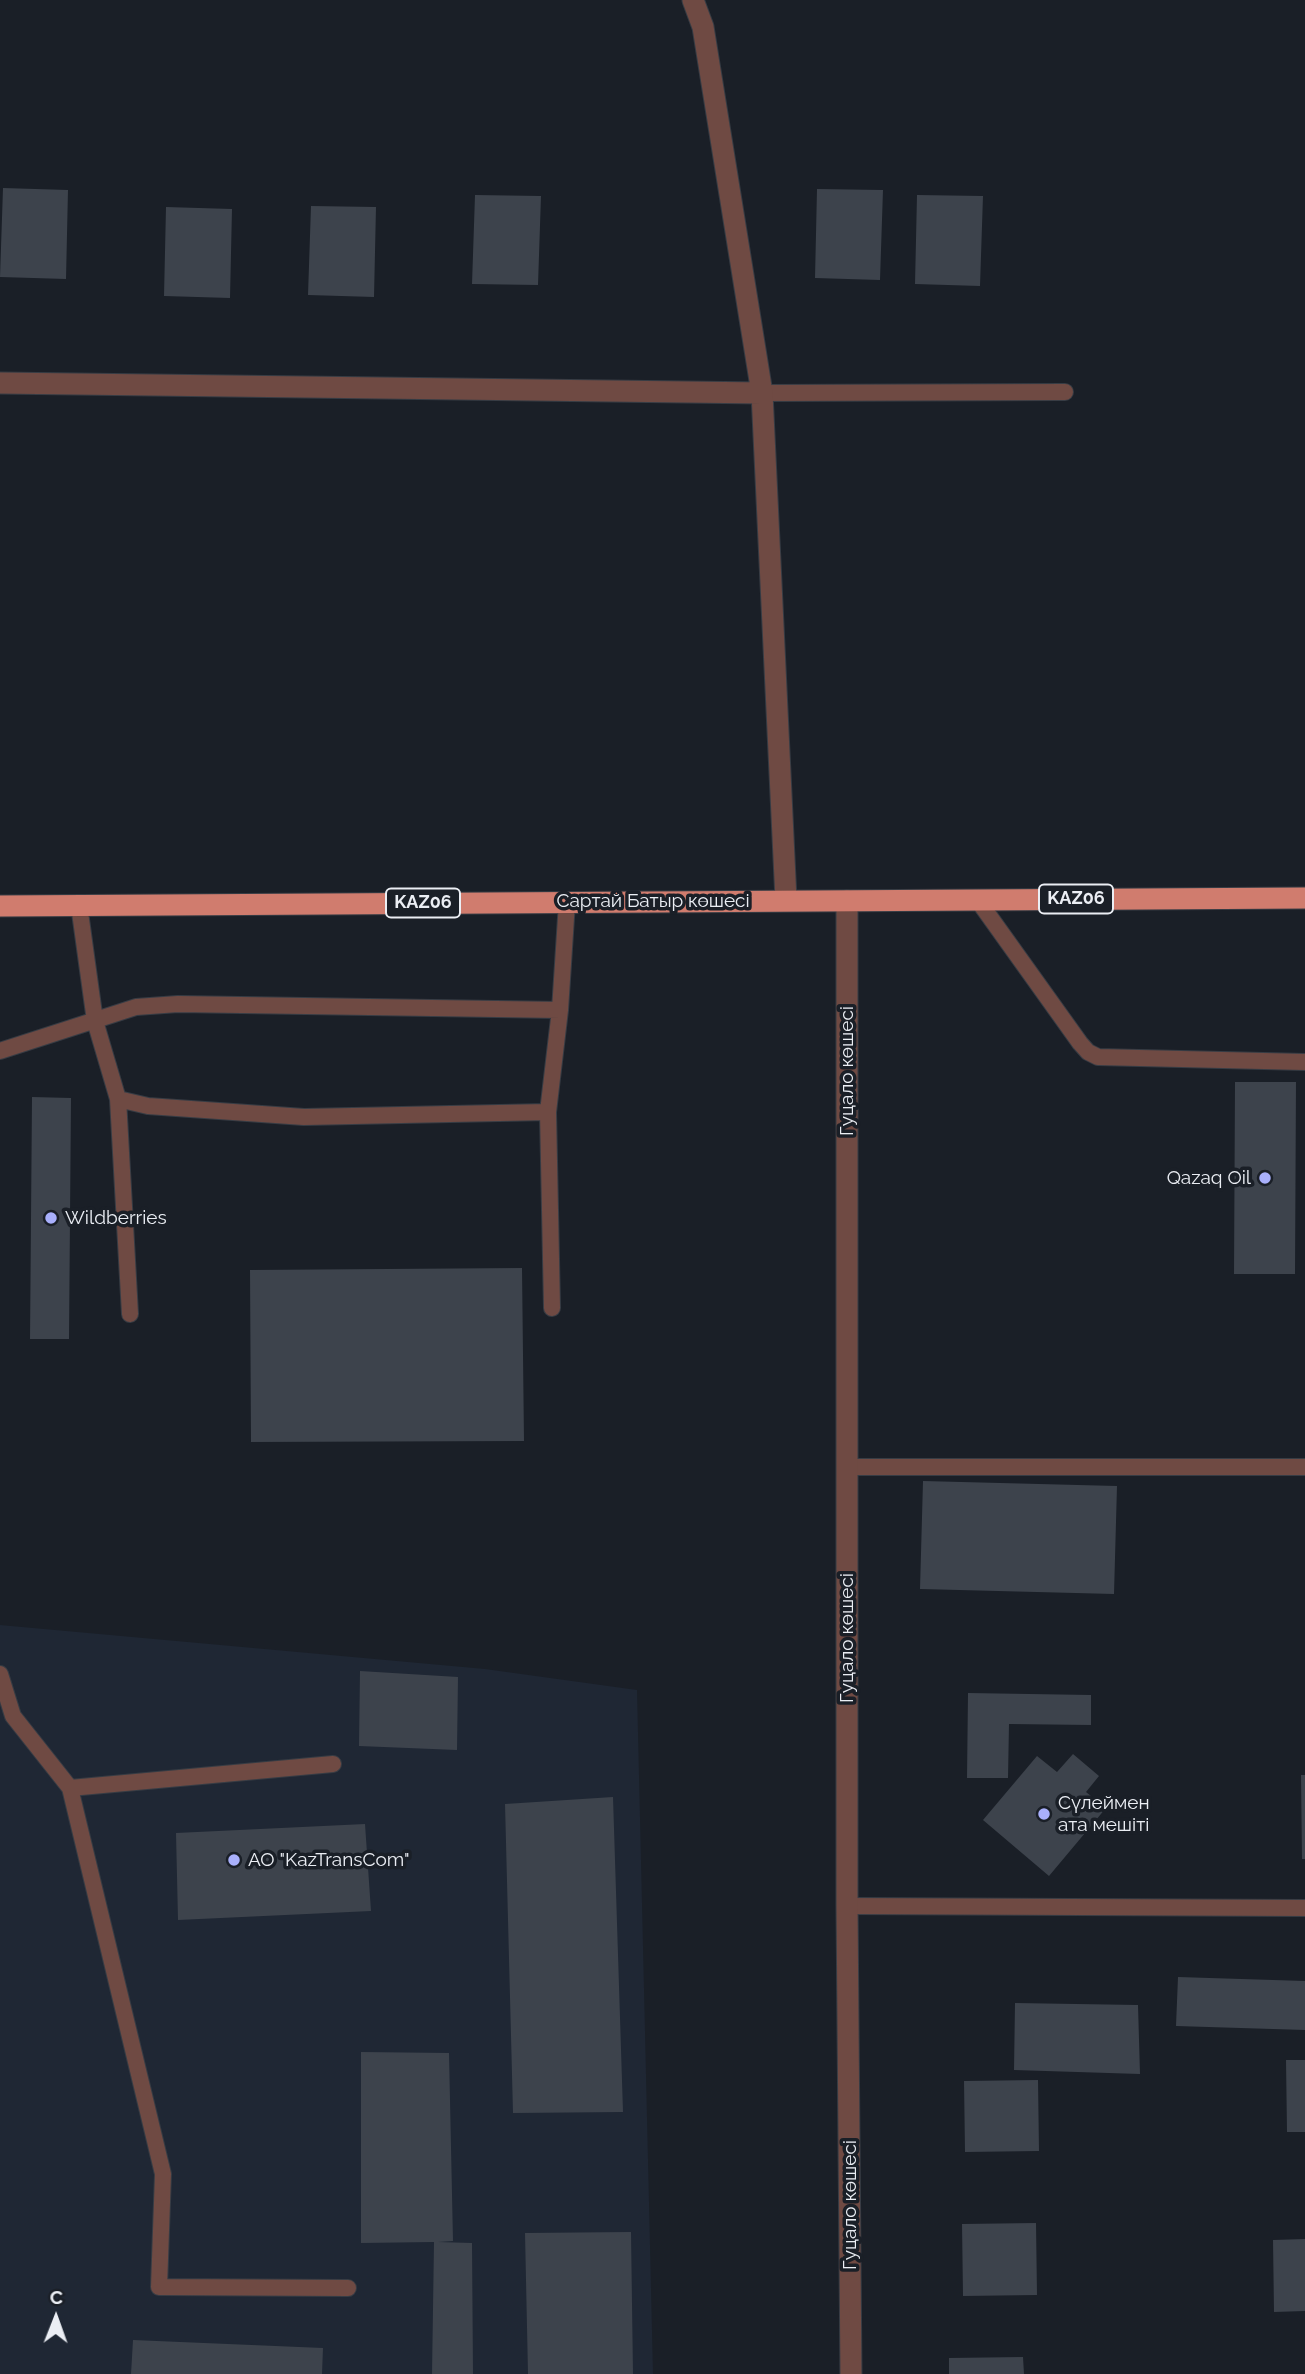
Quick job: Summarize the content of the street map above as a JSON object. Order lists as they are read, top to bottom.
{
  "streets": {
    "highway": ["KАZ06", "Сартай Батыр көшесі"],
    "street": ["Гуцало көшесі"]
  },
  "crossings": [
    ["Сартай Батыр көшесі", "Гуцало көшесі"]
  ],
  "places": [
    "Qazaq Oil",
    "Wildberries",
    "Сүлеймен ата мешіті",
    "АО \"KazTransCom\""
  ],
  "north": "top"
}
